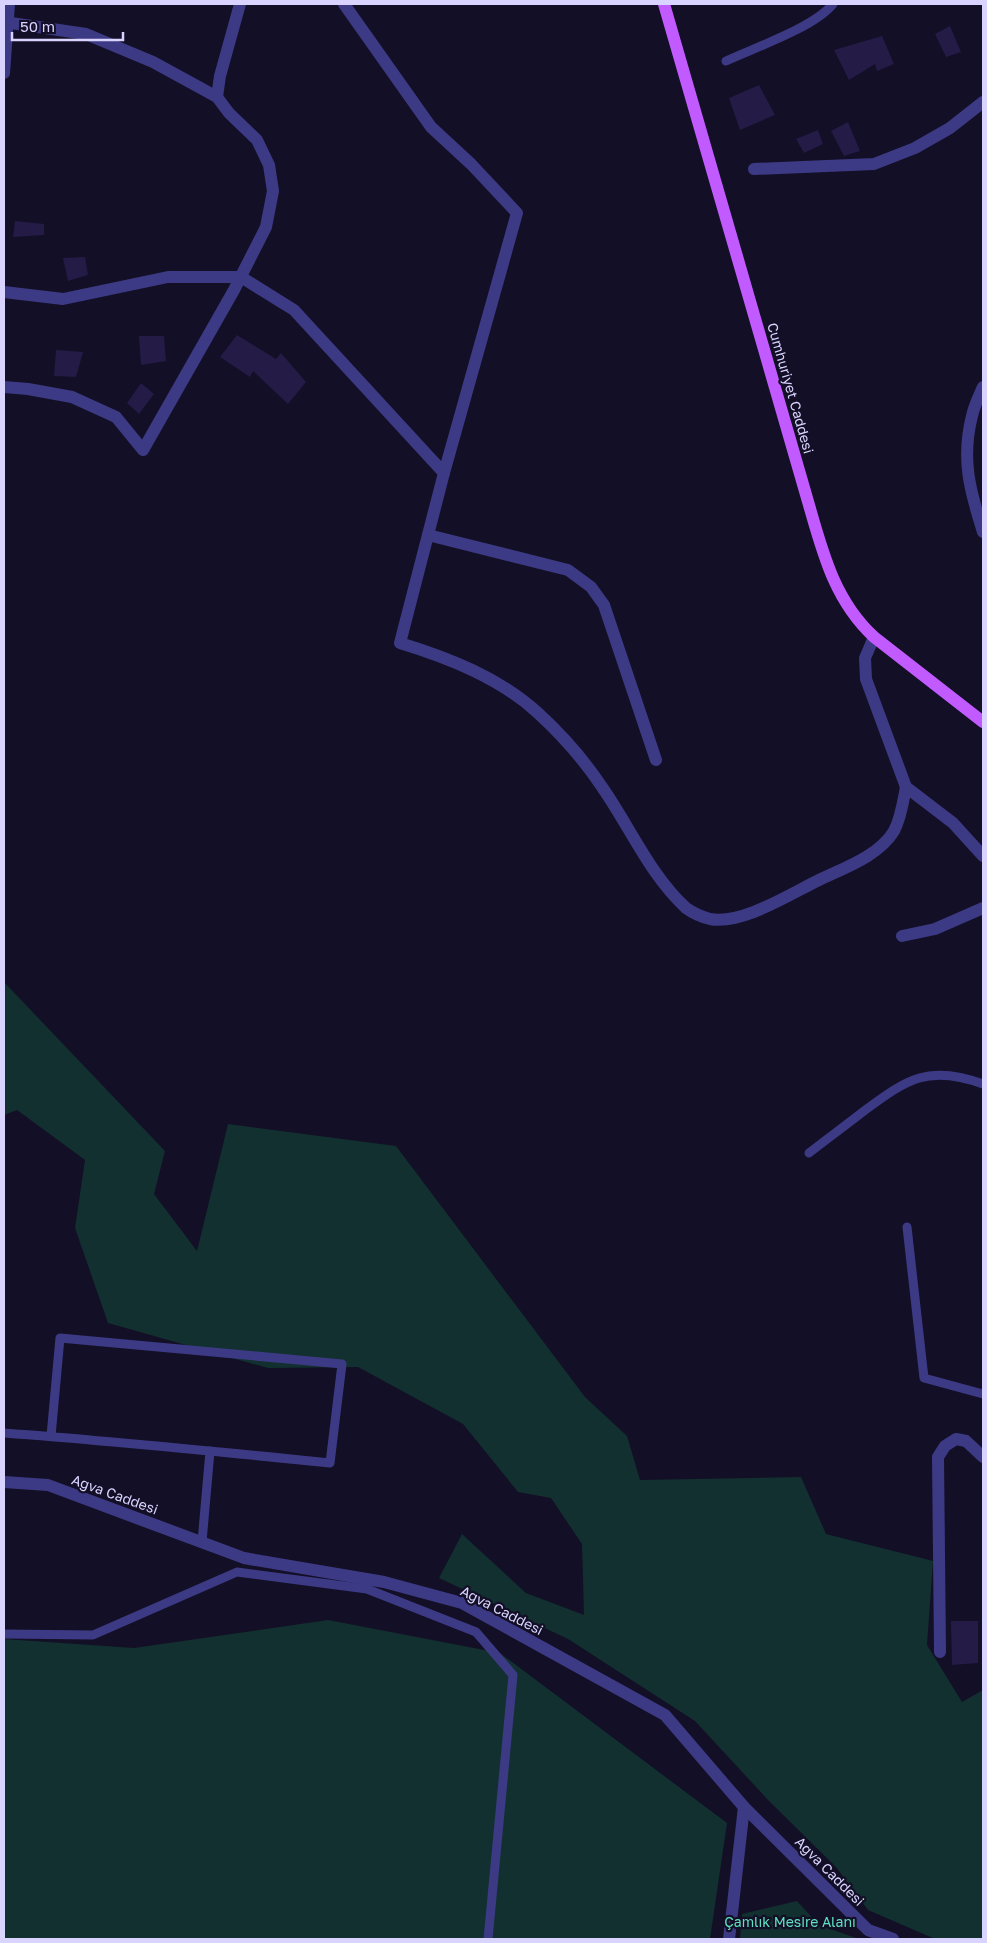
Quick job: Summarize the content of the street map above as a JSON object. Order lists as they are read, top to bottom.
{
  "streets": {
    "main road": ["Cumhuriyet Caddesi"],
    "street": ["Ağva Caddesi"]
  },
  "parks": ["Çamlık Mesire Alanı"],
  "scale_bar": "50 m"
}
